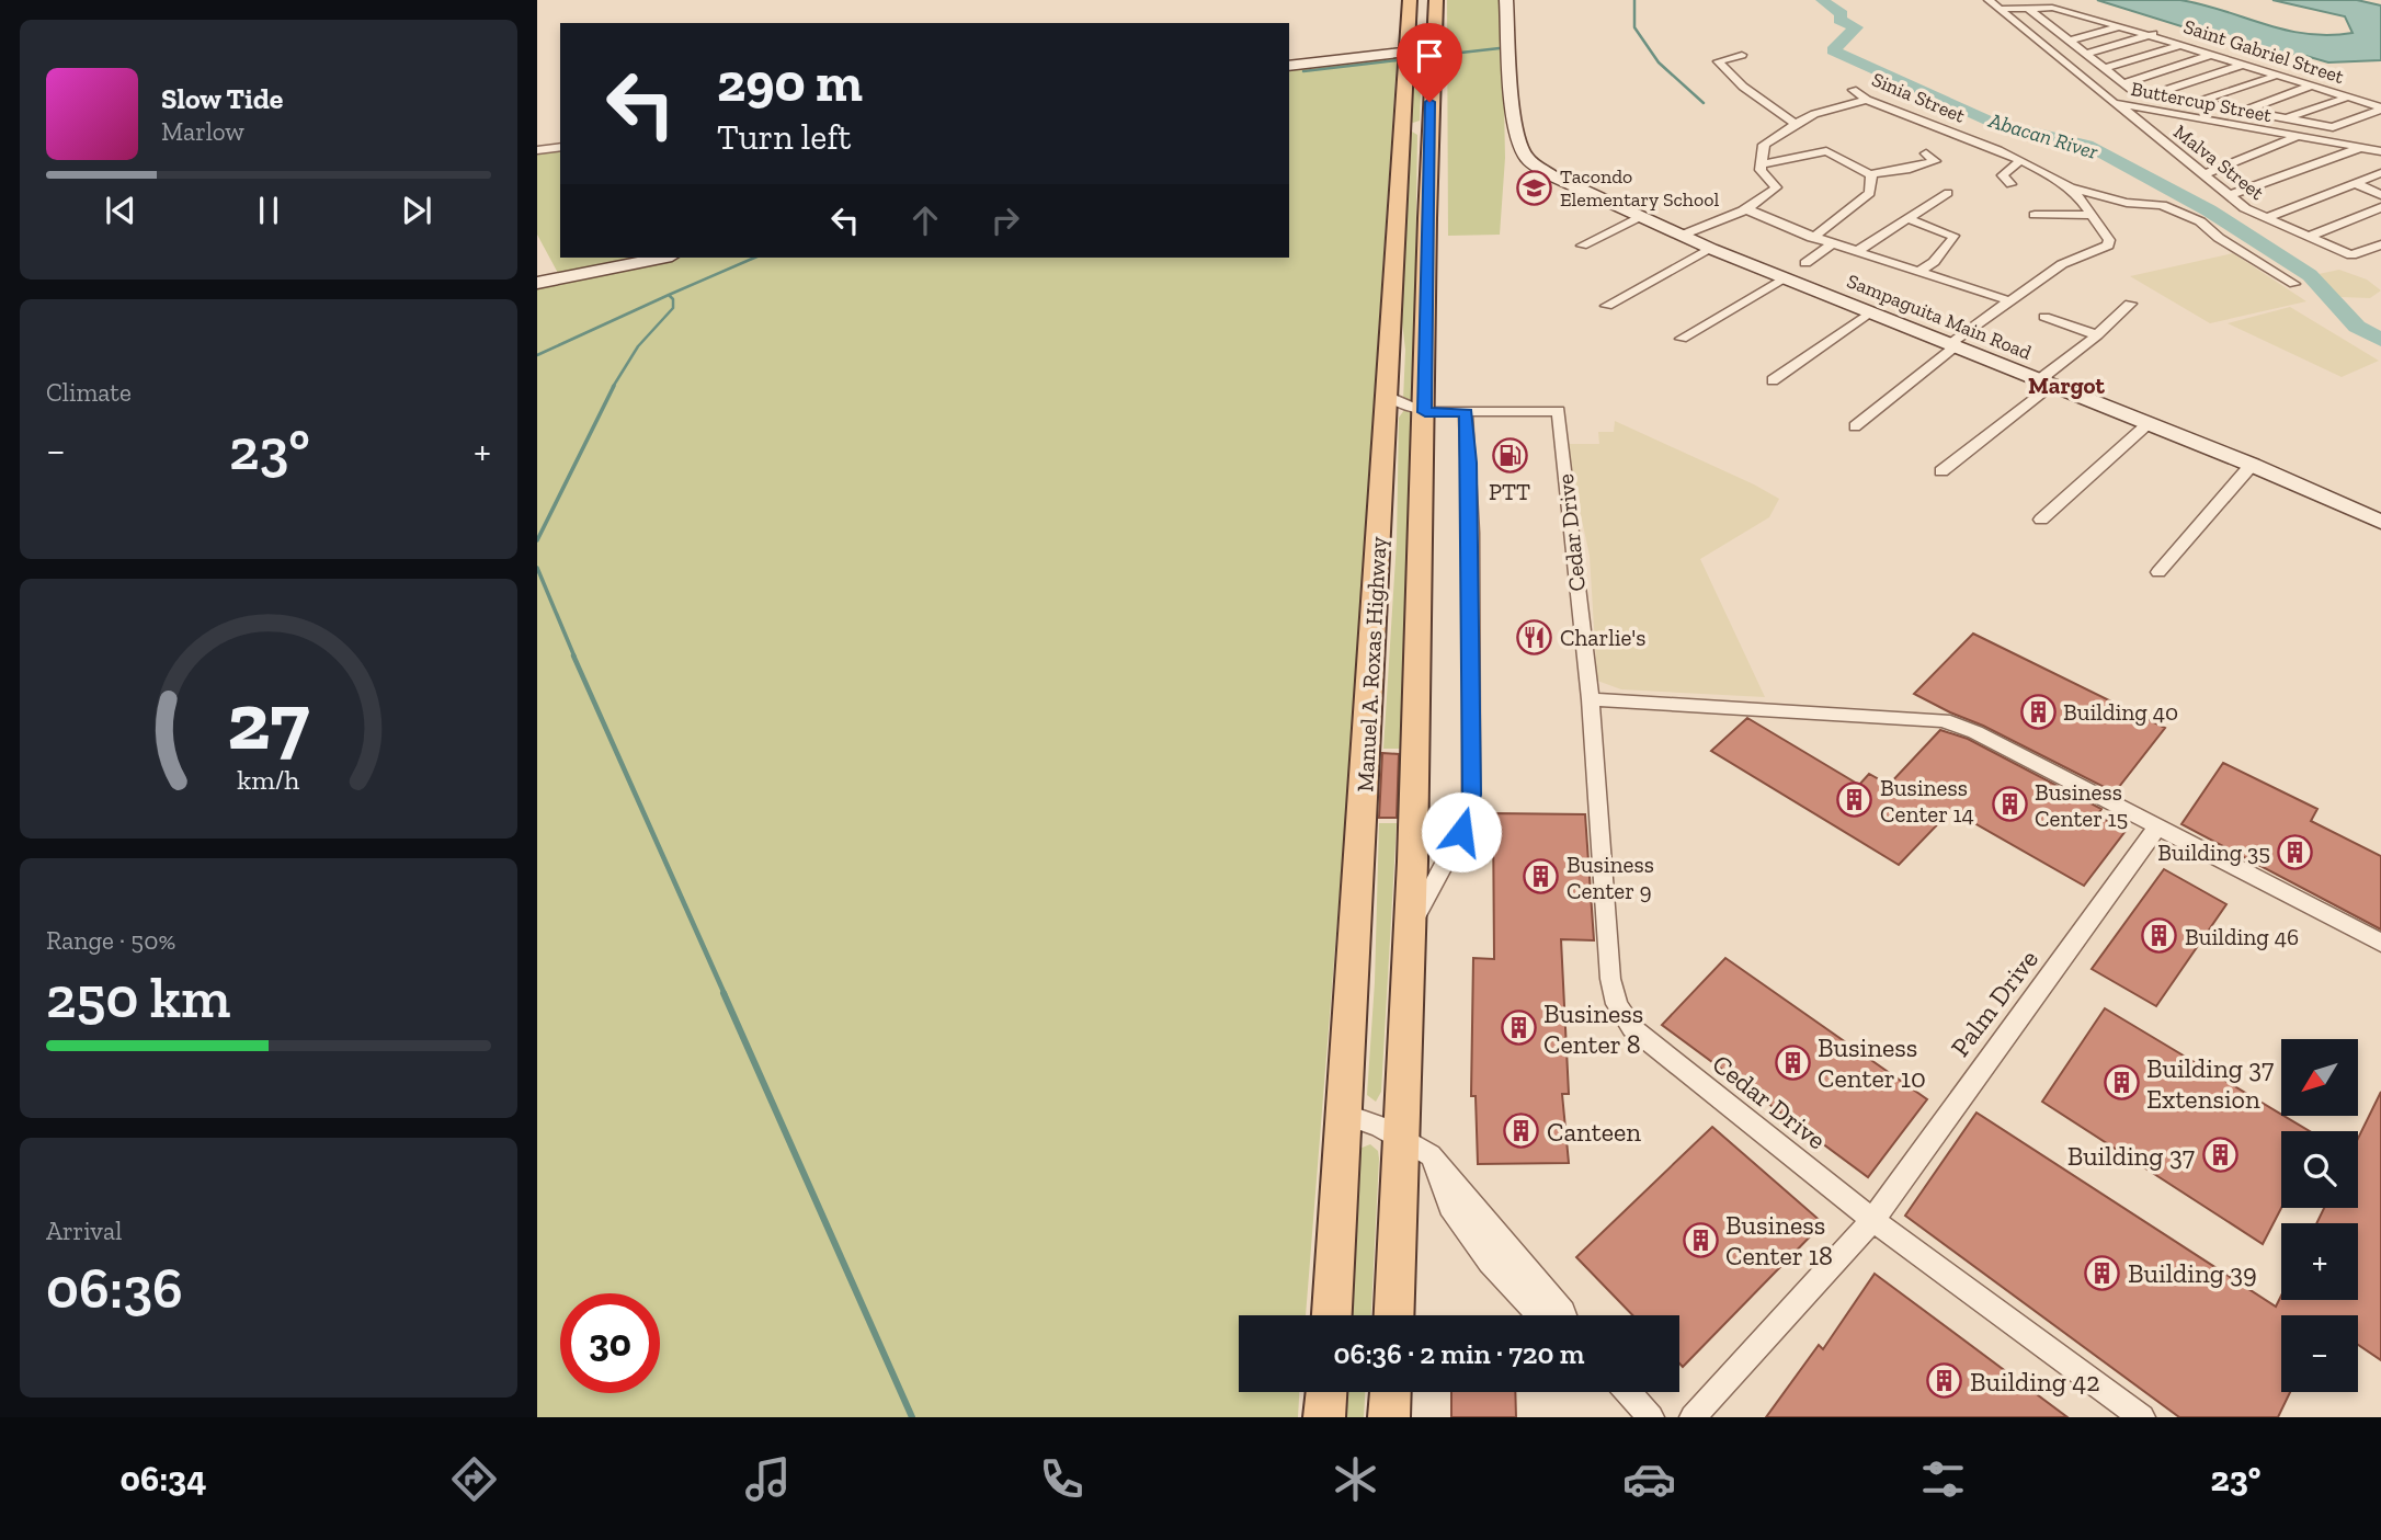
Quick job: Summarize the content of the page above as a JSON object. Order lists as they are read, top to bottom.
{
  "streets": {
    "main road": ["Manuel A. Roxas Highway"],
    "street": [
      "Saint Gabriel Street",
      "Sinia Street",
      "Buttercup Street",
      "Malva Street",
      "Sampaguita Main Road",
      "Cedar Drive",
      "Palm Drive"
    ]
  },
  "crossings": [
    ["Saint Gabriel Street", "Malva Street"],
    ["Buttercup Street", "Malva Street"],
    ["Cedar Drive", "Palm Drive"]
  ],
  "districts": ["Margot"],
  "water": ["Abacan River"],
  "places": {
    "school or university": ["Tacondo Elementary School"],
    "fuel station": ["PTT"],
    "restaurant": ["Charlie's"],
    "building": [
      "Building 40",
      "Business Center 14",
      "Business Center 15",
      "Building 35",
      "Business Center 9",
      "Building 46",
      "Business Center 8",
      "Business Center 10",
      "Building 37 Extension",
      "Canteen",
      "Building 37",
      "Business Center 18",
      "Building 39",
      "Building 42"
    ]
  },
  "north": "bottom left",
  "page": {
    "turn": ["290 m", "Turn left"],
    "song": ["Slow Tide", "Marlow"],
    "tile": [
      "Climate",
      ["Range · 50%", "250 km"],
      ["Arrival", "06:36"]
    ],
    "heat": ["−", "23°", "+"],
    "map_buttons": ["+", "−"],
    "limit": "30",
    "trip": "06:36 · 2 min · 720 m",
    "tabs": ["06:34", "23°"],
    "gauge": ["27", "km/h"]
  }
}
